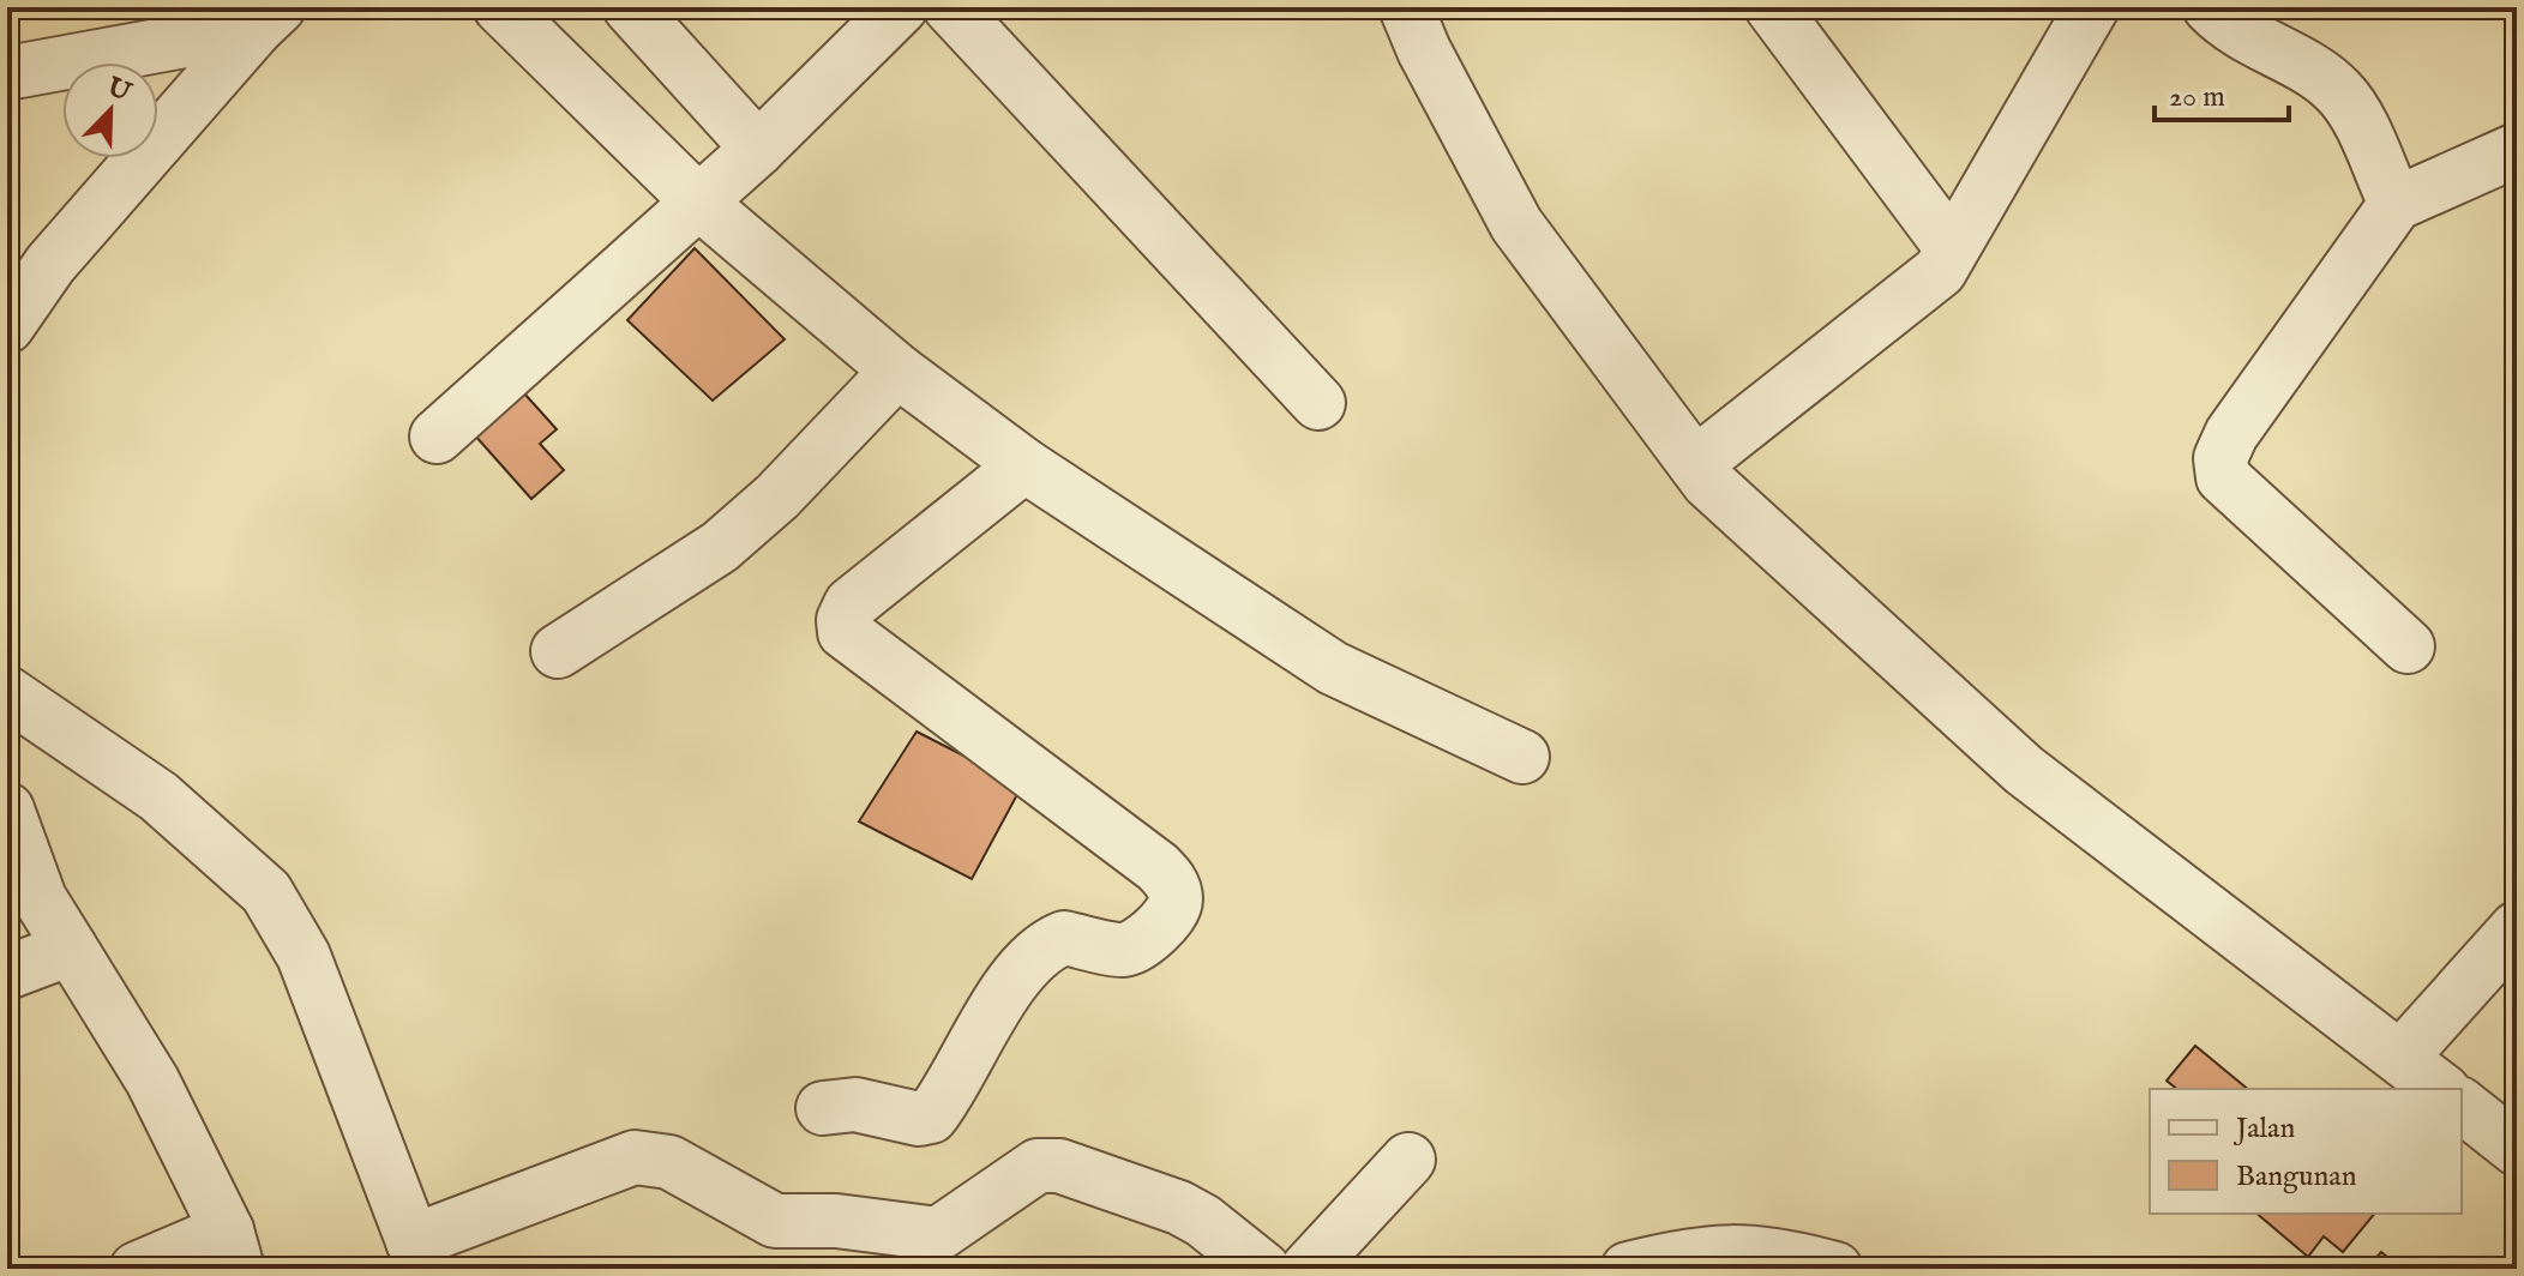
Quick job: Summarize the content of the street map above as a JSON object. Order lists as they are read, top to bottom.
{
  "legend": ["Jalan", "Bangunan"],
  "scale_bar": "20 m",
  "north": "top right"
}
